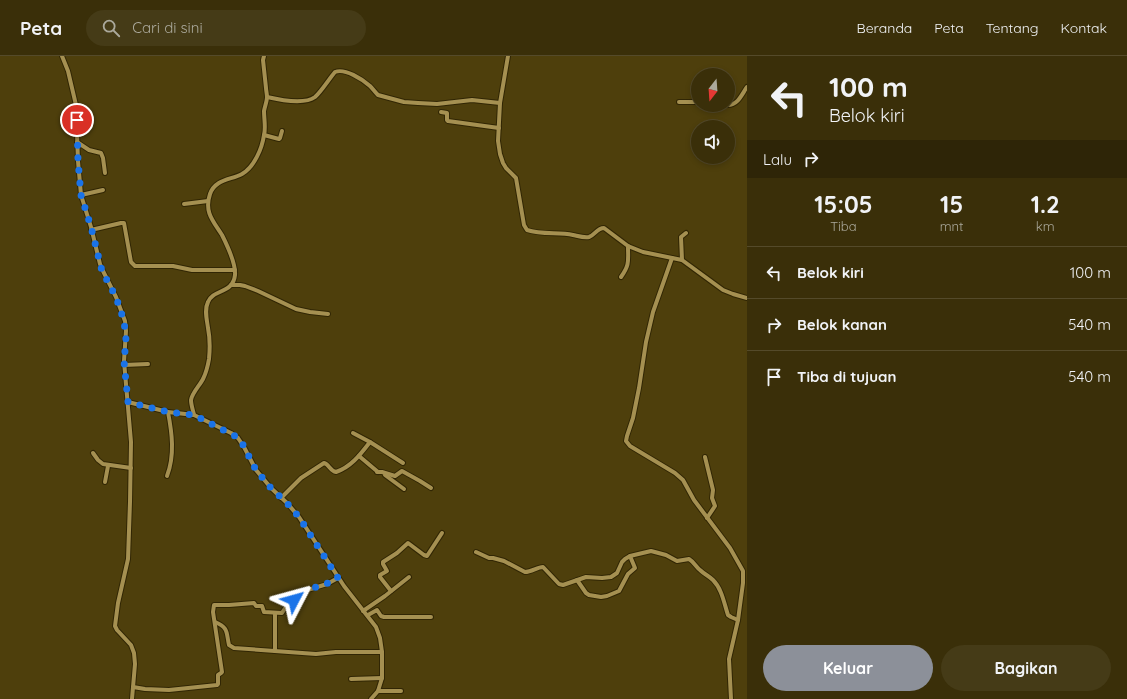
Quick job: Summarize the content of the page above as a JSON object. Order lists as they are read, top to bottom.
{
  "north": "bottom",
  "page": {
    "header": "Peta",
    "search": "Cari di sini",
    "nav": [
      "Beranda",
      "Peta",
      "Tentang",
      "Kontak"
    ],
    "turn": ["100 m", "Belok kiri"],
    "then": "Lalu",
    "eta": [
      "15:05",
      "Tiba",
      "15",
      "mnt",
      "1.2",
      "km"
    ],
    "list": [
      {
        "name": "Belok kiri",
        "value": "100 m"
      },
      {
        "name": "Belok kanan",
        "value": "540 m"
      },
      {
        "name": "Tiba di tujuan",
        "value": "540 m"
      }
    ],
    "buttons": ["Keluar", "Bagikan"]
  }
}
